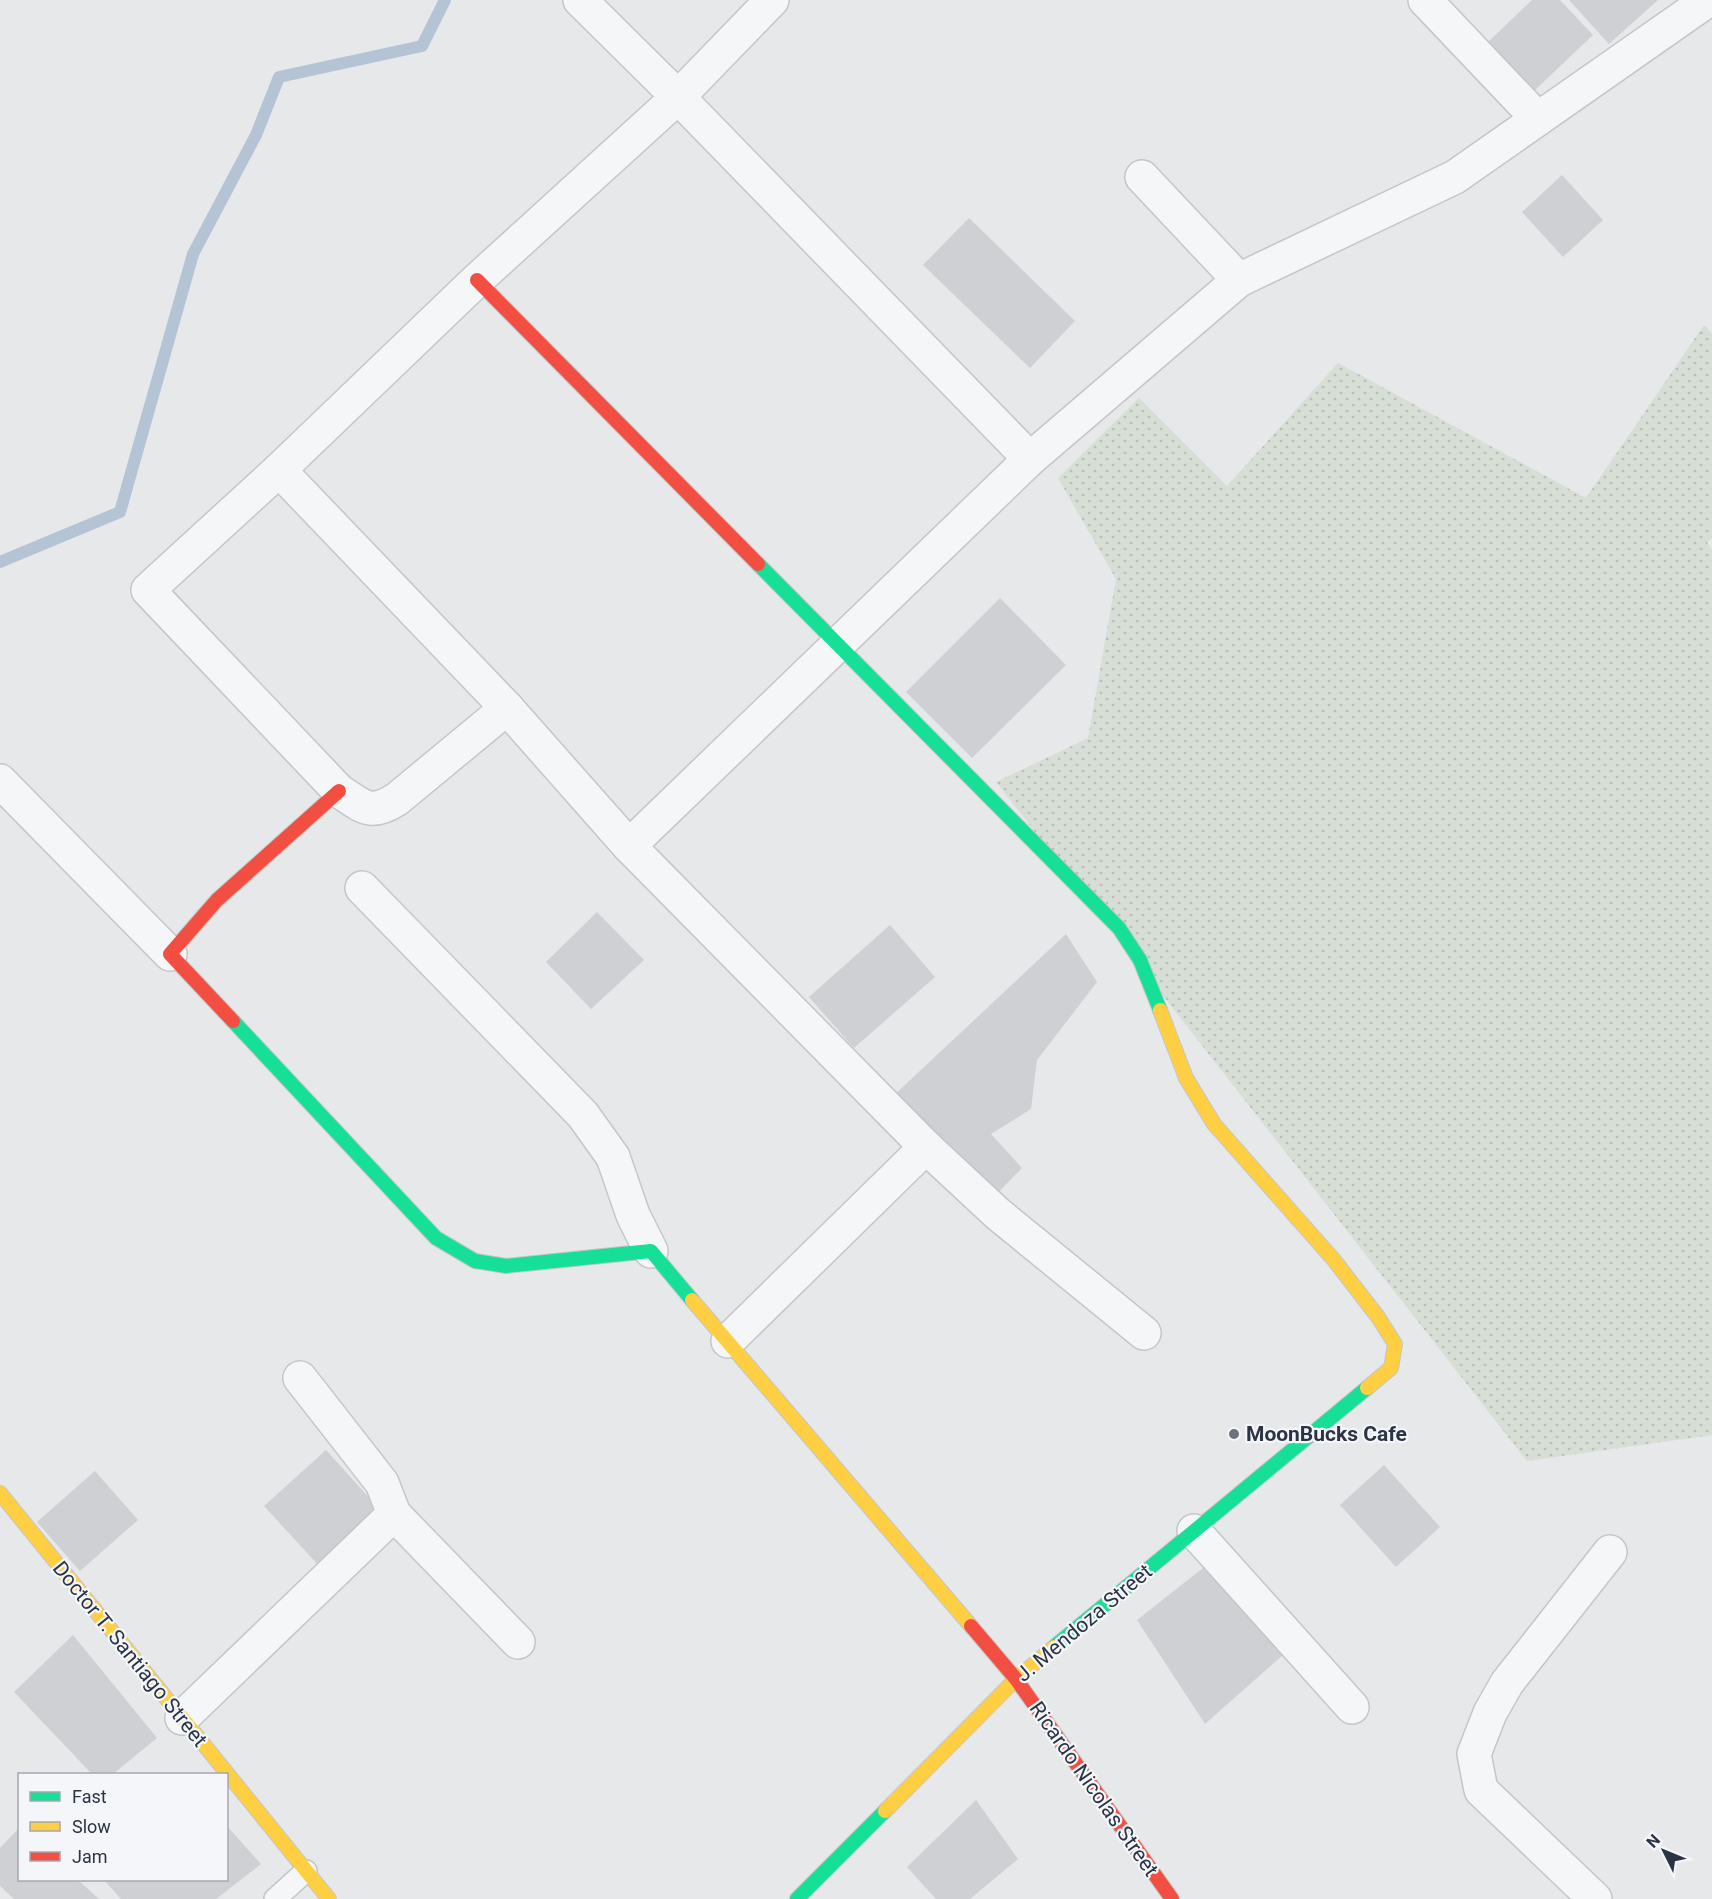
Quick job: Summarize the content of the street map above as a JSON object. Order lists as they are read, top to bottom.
{
  "streets": {
    "street": ["J. Mendoza Street", "Doctor T. Santiago Street", "Ricardo Nicolas Street"]
  },
  "crossings": [
    ["J. Mendoza Street", "Ricardo Nicolas Street"]
  ],
  "places": ["MoonBucks Cafe"],
  "legend": ["Fast", "Slow", "Jam"],
  "north": "top left"
}
